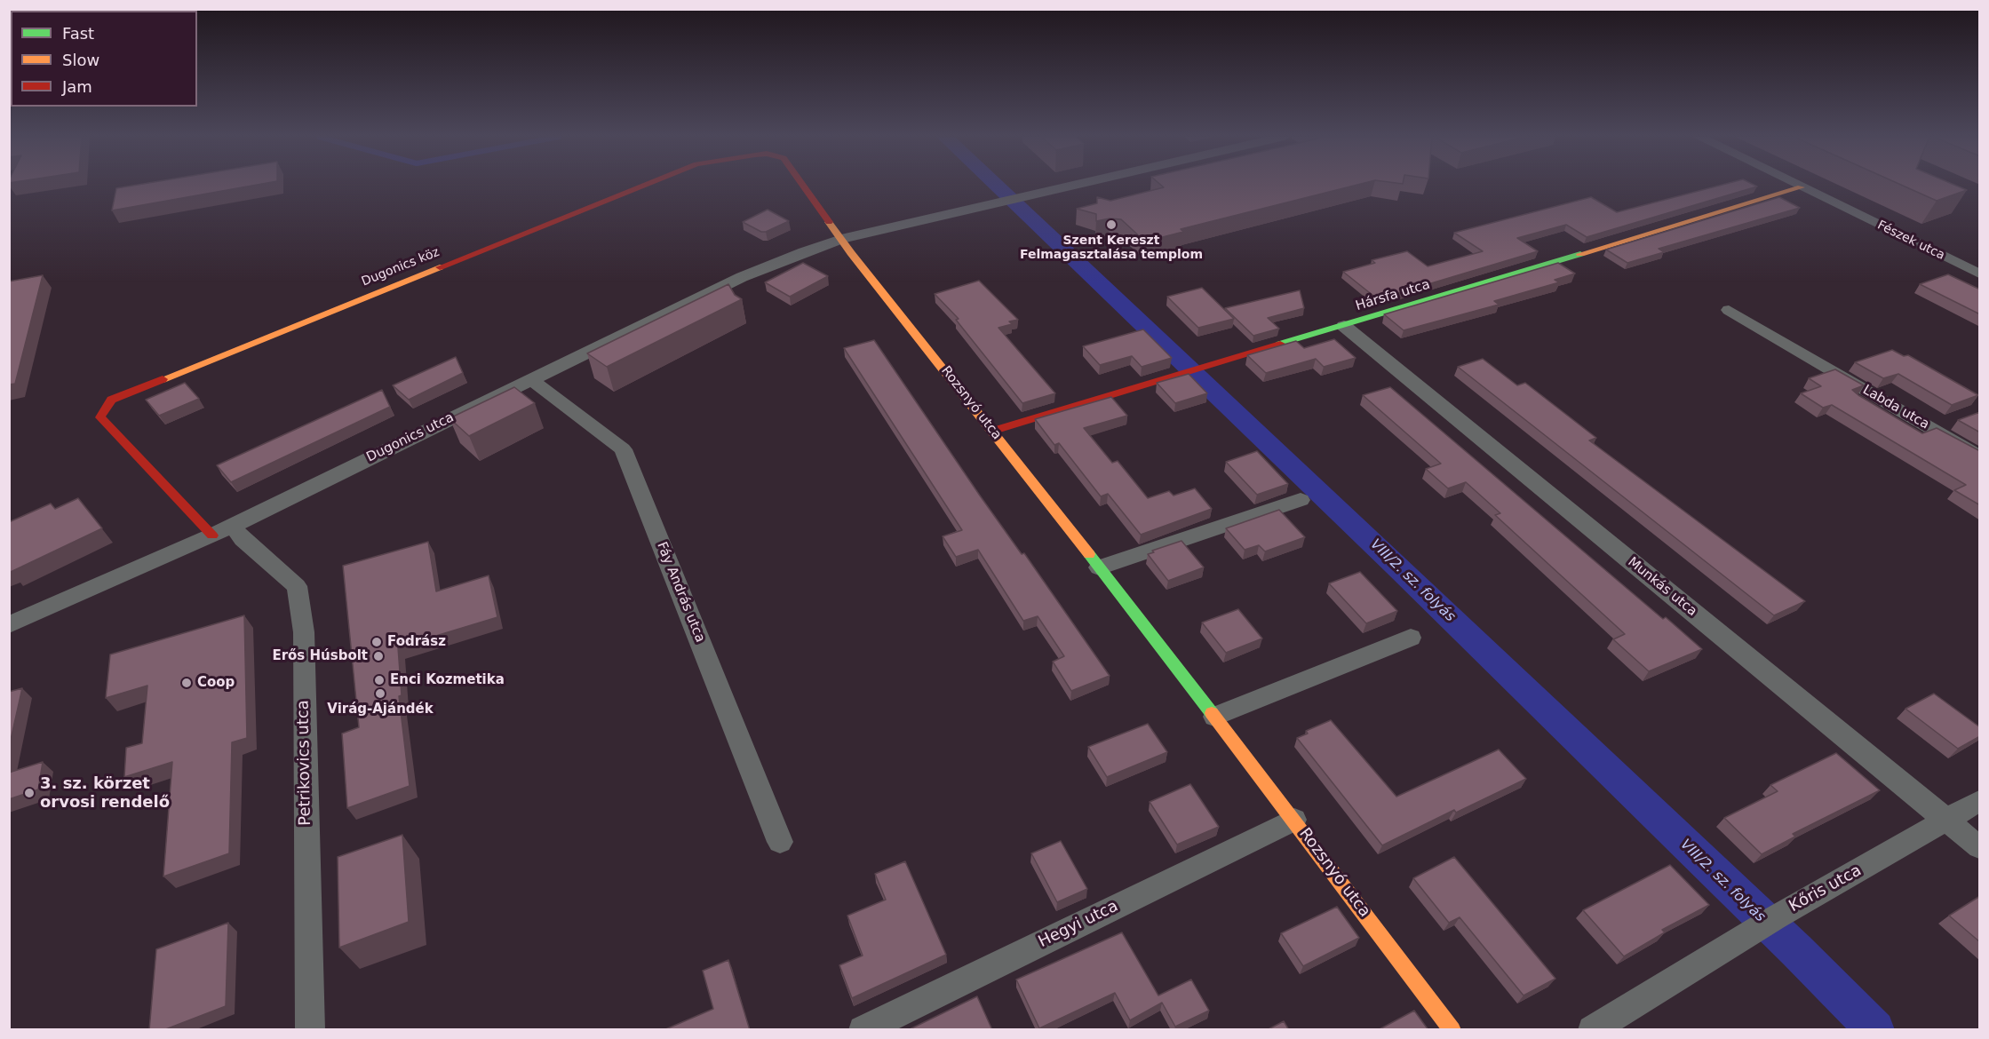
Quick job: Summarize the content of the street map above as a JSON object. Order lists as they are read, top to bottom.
{
  "streets": {
    "street": [
      "Fészek utca",
      "Dugonics köz",
      "Hársfa utca",
      "Rozsnyó utca",
      "Labda utca",
      "Dugonics utca",
      "Munkás utca",
      "Fáy András utca",
      "Petrikovics utca",
      "Kőris utca",
      "Hegyi utca"
    ]
  },
  "crossings": [
    ["Fészek utca", "Hársfa utca"],
    ["Dugonics köz", "Rozsnyó utca"],
    ["Dugonics köz", "Dugonics utca"],
    ["Dugonics köz", "Petrikovics utca"],
    ["Hársfa utca", "Rozsnyó utca"],
    ["Hársfa utca", "Munkás utca"],
    ["Rozsnyó utca", "Dugonics utca"],
    ["Rozsnyó utca", "Hegyi utca"],
    ["Dugonics utca", "Fáy András utca"],
    ["Dugonics utca", "Petrikovics utca"],
    ["Munkás utca", "Kőris utca"]
  ],
  "water": ["VIII/2. sz. folyás"],
  "places": [
    "Szent Kereszt Felmagasztalása templom",
    "Fodrász",
    "Erős Húsbolt",
    "Enci Kozmetika",
    "Coop",
    "Virág-Ajándék",
    "3. sz. körzet orvosi rendelő"
  ],
  "legend": ["Fast", "Slow", "Jam"]
}
